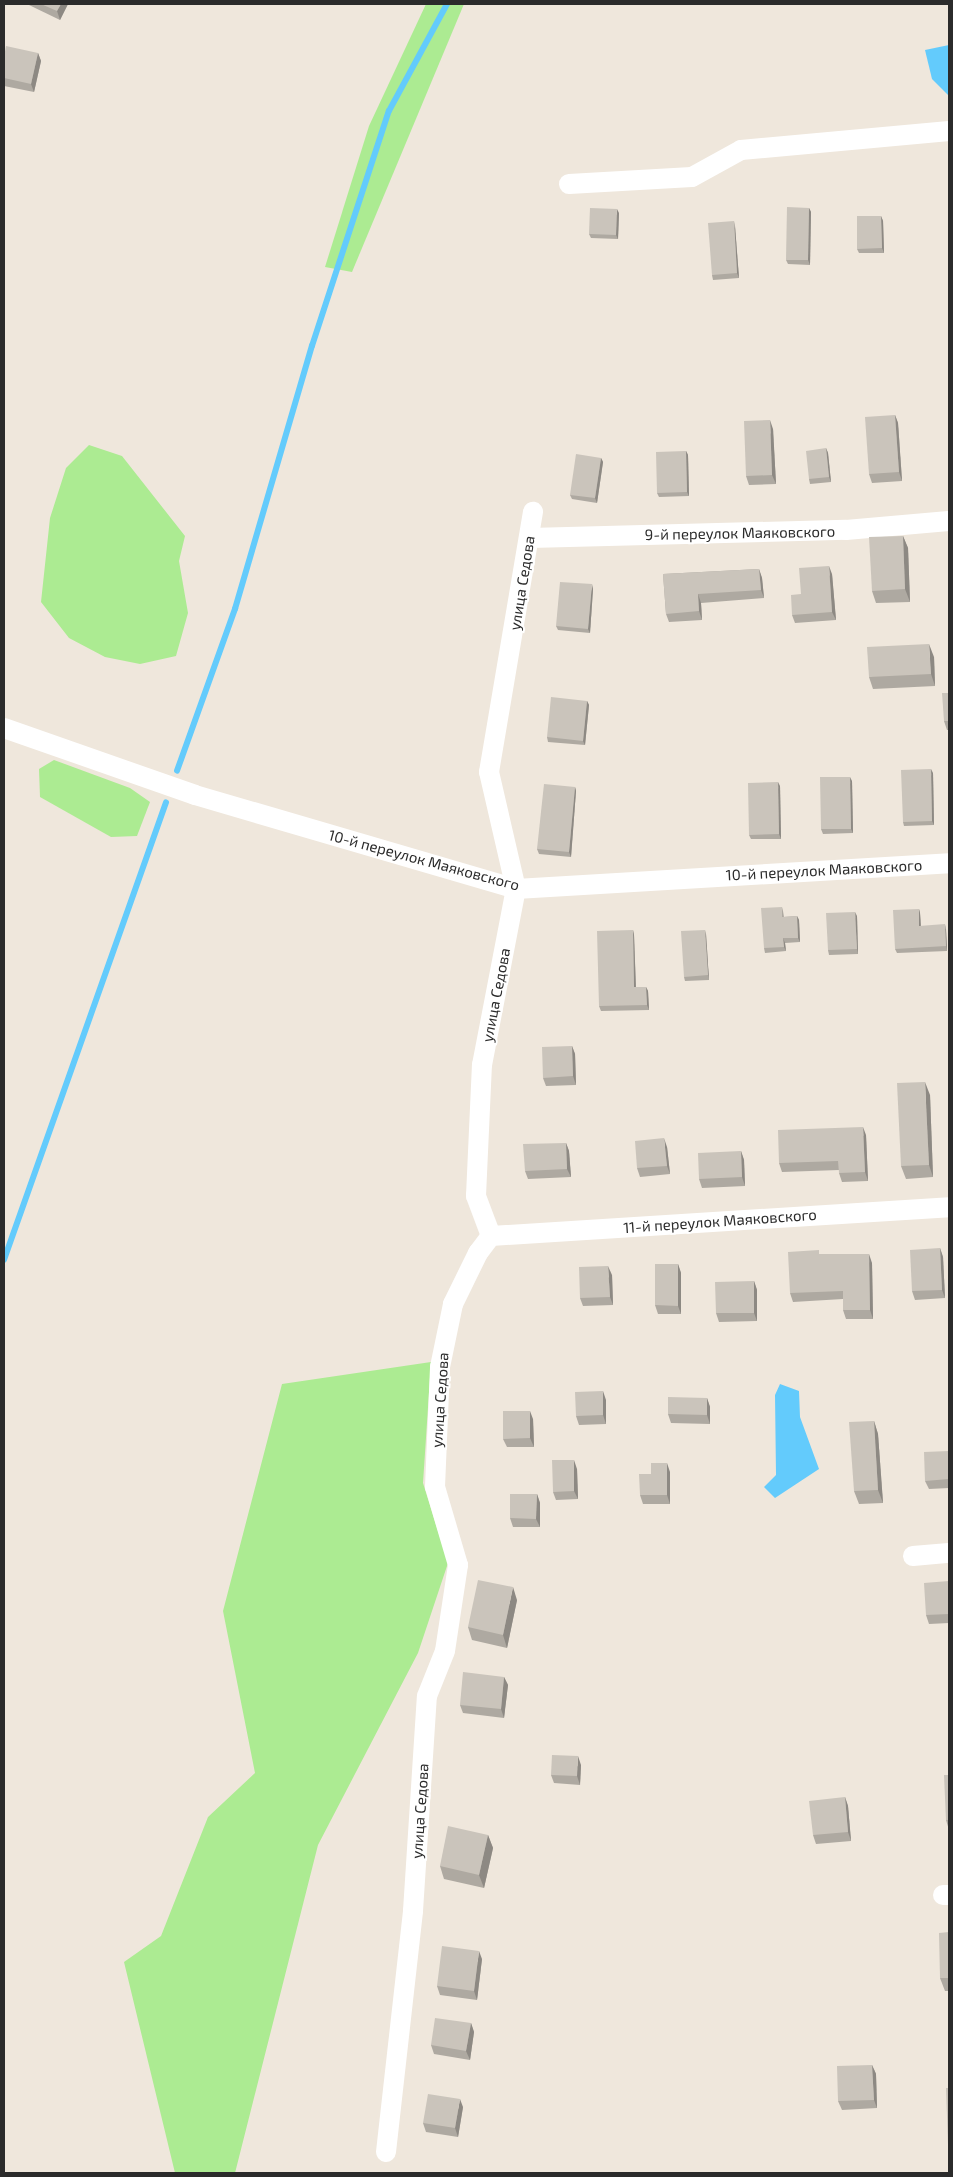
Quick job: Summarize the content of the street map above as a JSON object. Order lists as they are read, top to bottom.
{
  "streets": {
    "street": [
      "9-й переулок Маяковского",
      "улица Седова",
      "10-й переулок Маяковского",
      "11-й переулок Маяковского"
    ]
  },
  "crossings": [
    ["9-й переулок Маяковского", "улица Седова"],
    ["улица Седова", "10-й переулок Маяковского"],
    ["улица Седова", "11-й переулок Маяковского"]
  ]
}
